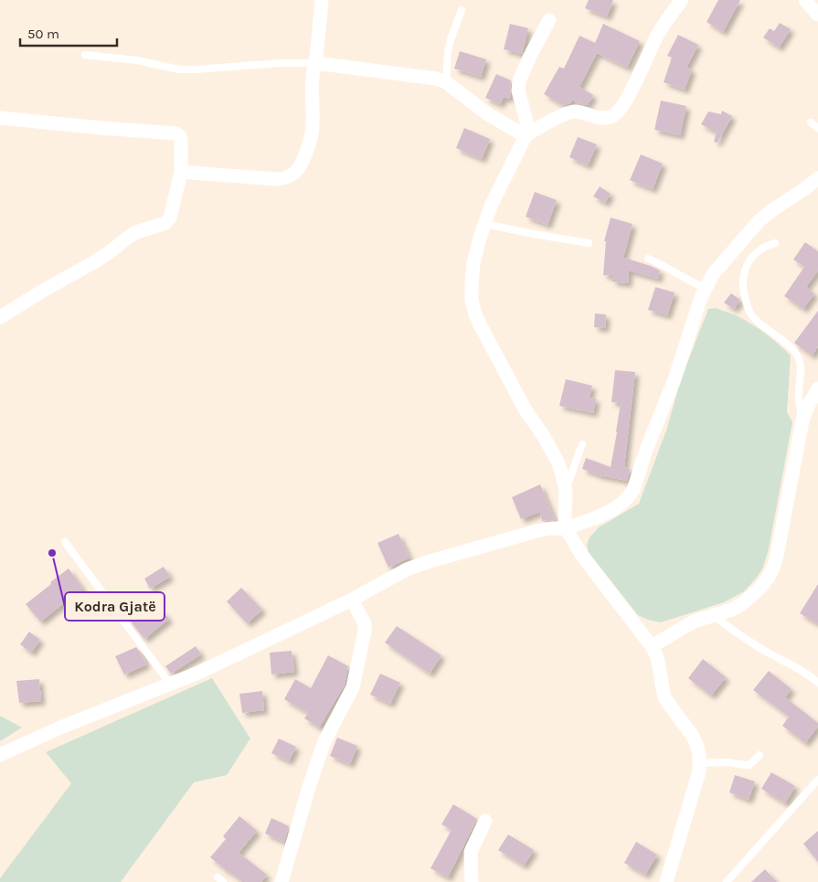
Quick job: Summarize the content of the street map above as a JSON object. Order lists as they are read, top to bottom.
{
  "places": ["Kodra Gjatë"],
  "scale_bar": "50 m"
}
